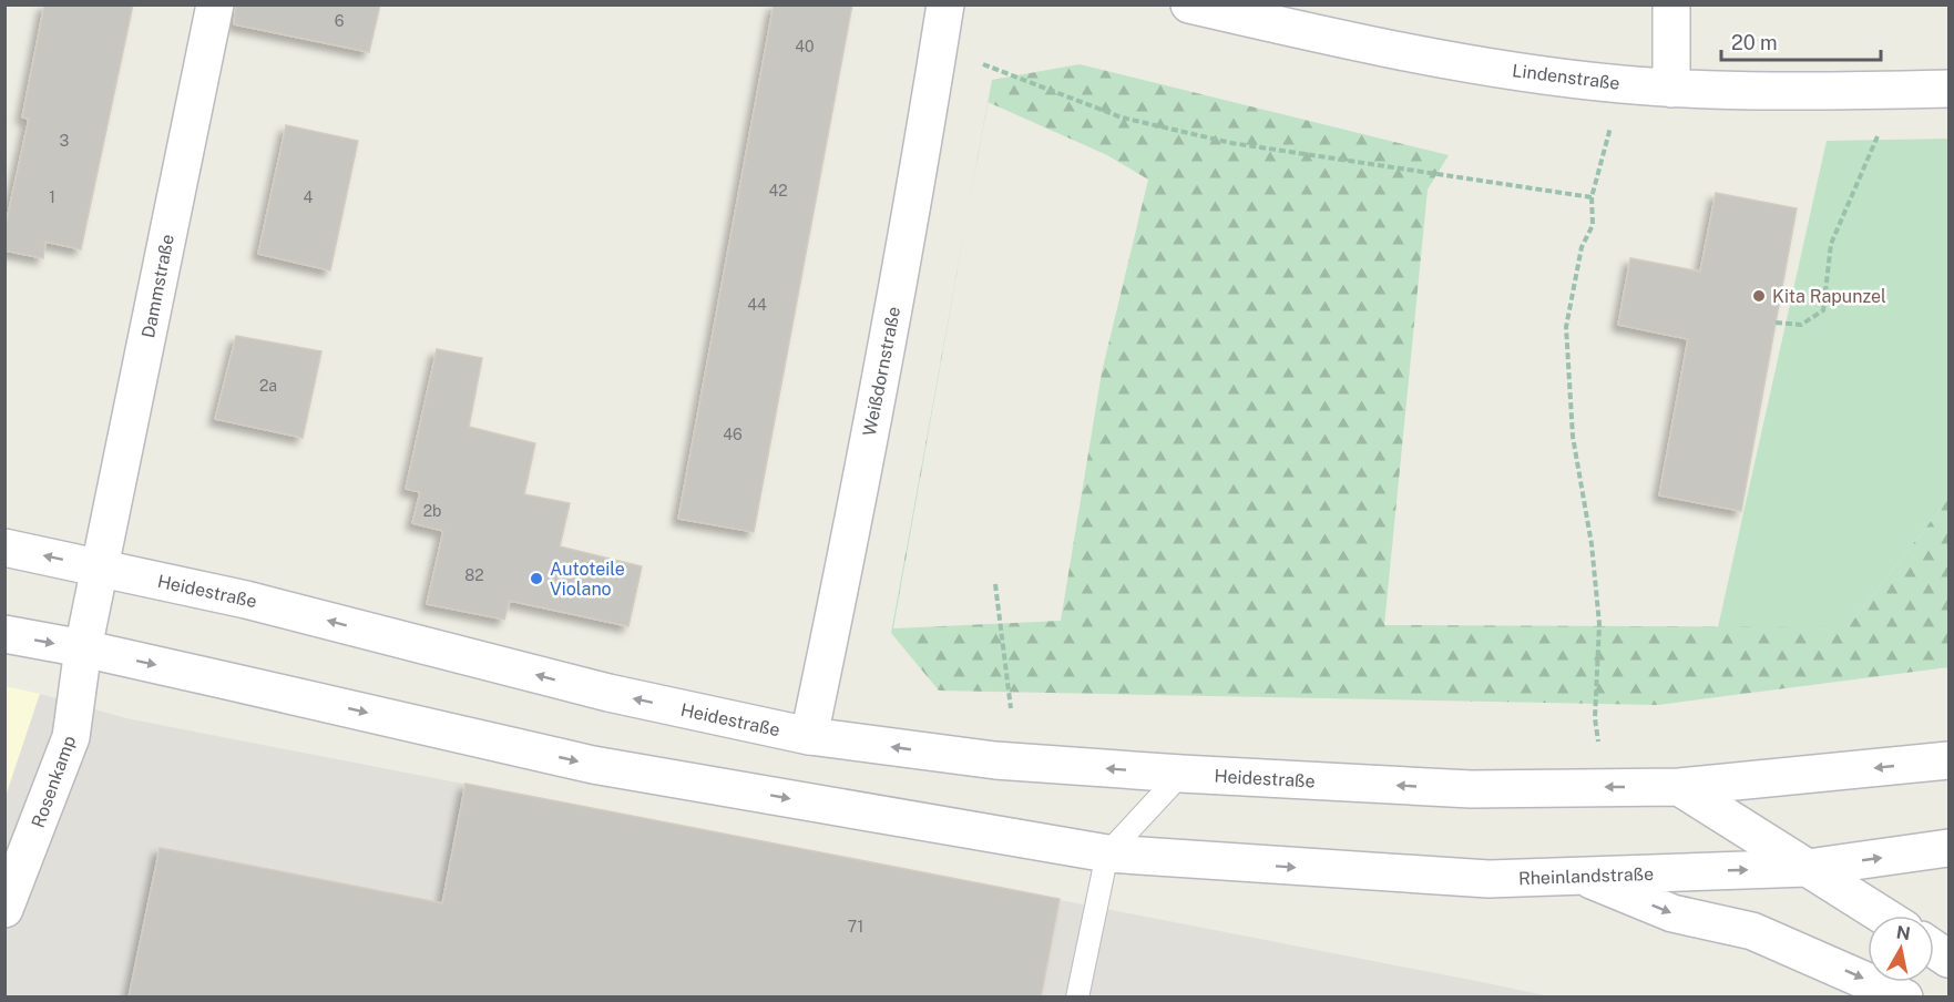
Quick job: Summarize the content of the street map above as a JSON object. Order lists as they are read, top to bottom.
{
  "streets": {
    "main road": [
      "Lindenstraße",
      "Dammstraße",
      "Weißdornstraße",
      "Heidestraße",
      "Rosenkamp",
      "Rheinlandstraße"
    ]
  },
  "crossings": [
    ["Dammstraße", "Heidestraße"],
    ["Dammstraße", "Rosenkamp"],
    ["Weißdornstraße", "Heidestraße"]
  ],
  "places": ["Kita Rapunzel", "Autoteile Violano"],
  "house_numbers": [
    "6",
    "40",
    "3",
    "42",
    "1",
    "4",
    "44",
    "2a",
    "46",
    "2b",
    "82",
    "71"
  ],
  "scale_bar": "20 m",
  "north": "top"
}
